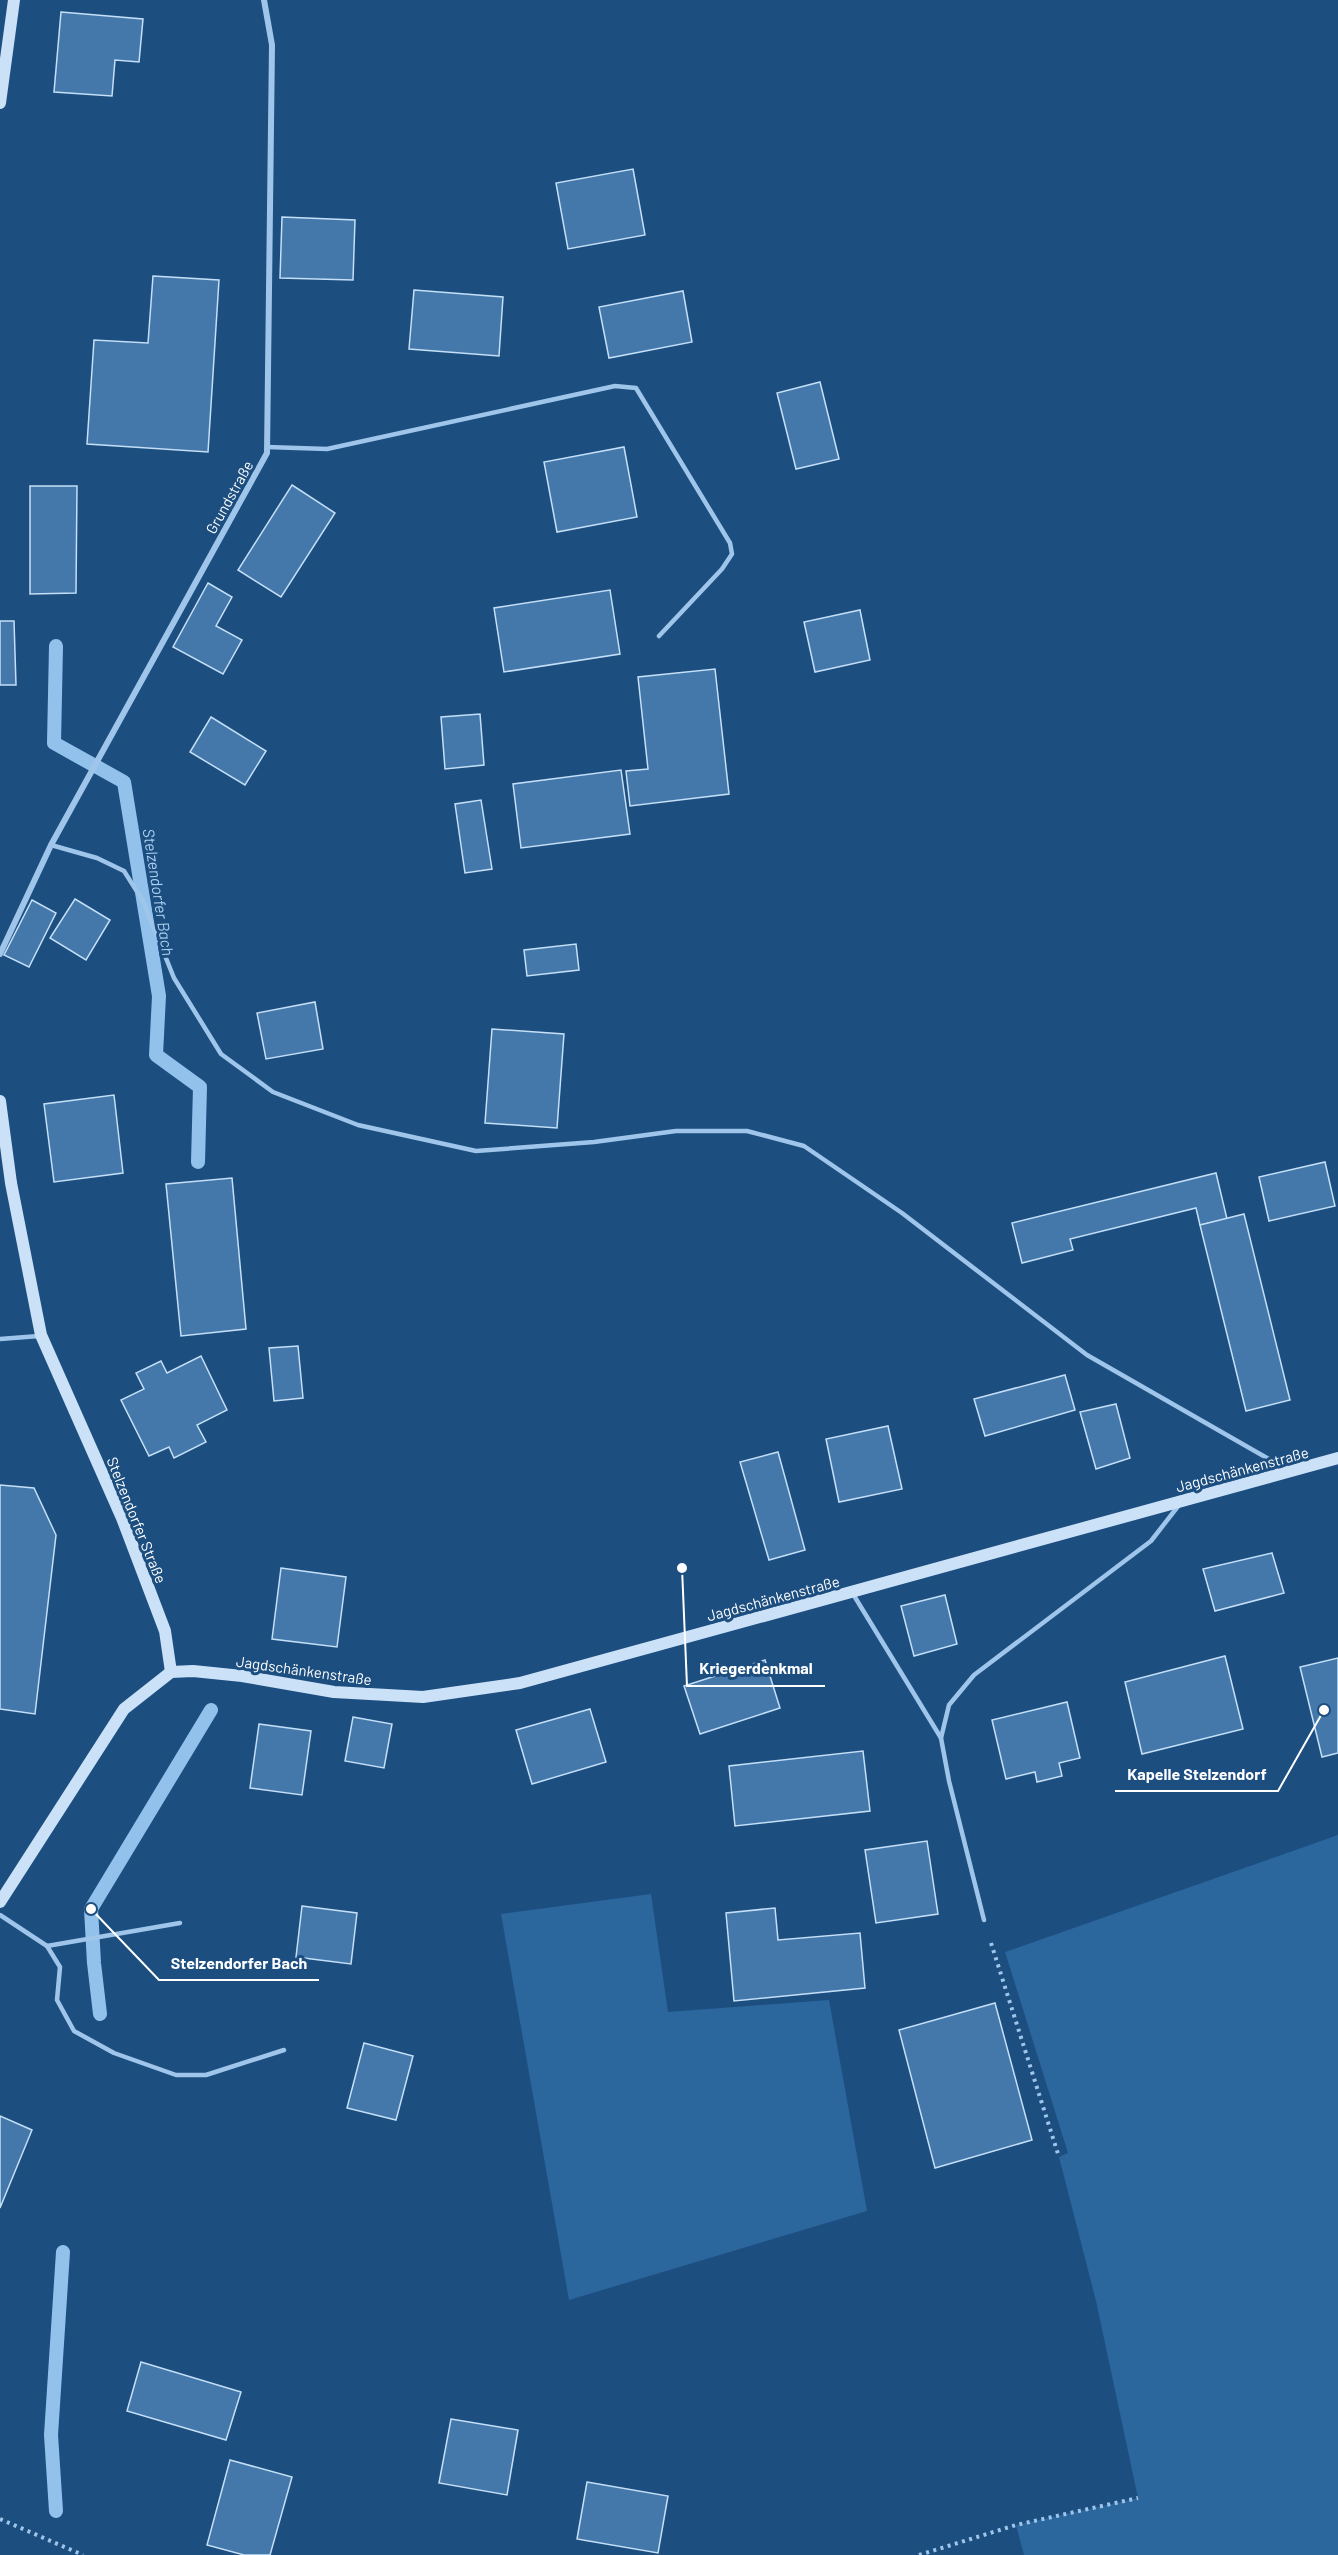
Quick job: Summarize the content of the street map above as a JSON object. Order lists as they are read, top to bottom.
{
  "streets": {
    "main road": ["Jagdschänkenstraße", "Stelzendorfer Straße"],
    "street": ["Grundstraße"]
  },
  "crossings": [
    ["Jagdschänkenstraße", "Stelzendorfer Straße"]
  ],
  "water": ["Stelzendorfer Bach"],
  "places": ["Kriegerdenkmal", "Kapelle Stelzendorf", "Stelzendorfer Bach"]
}
